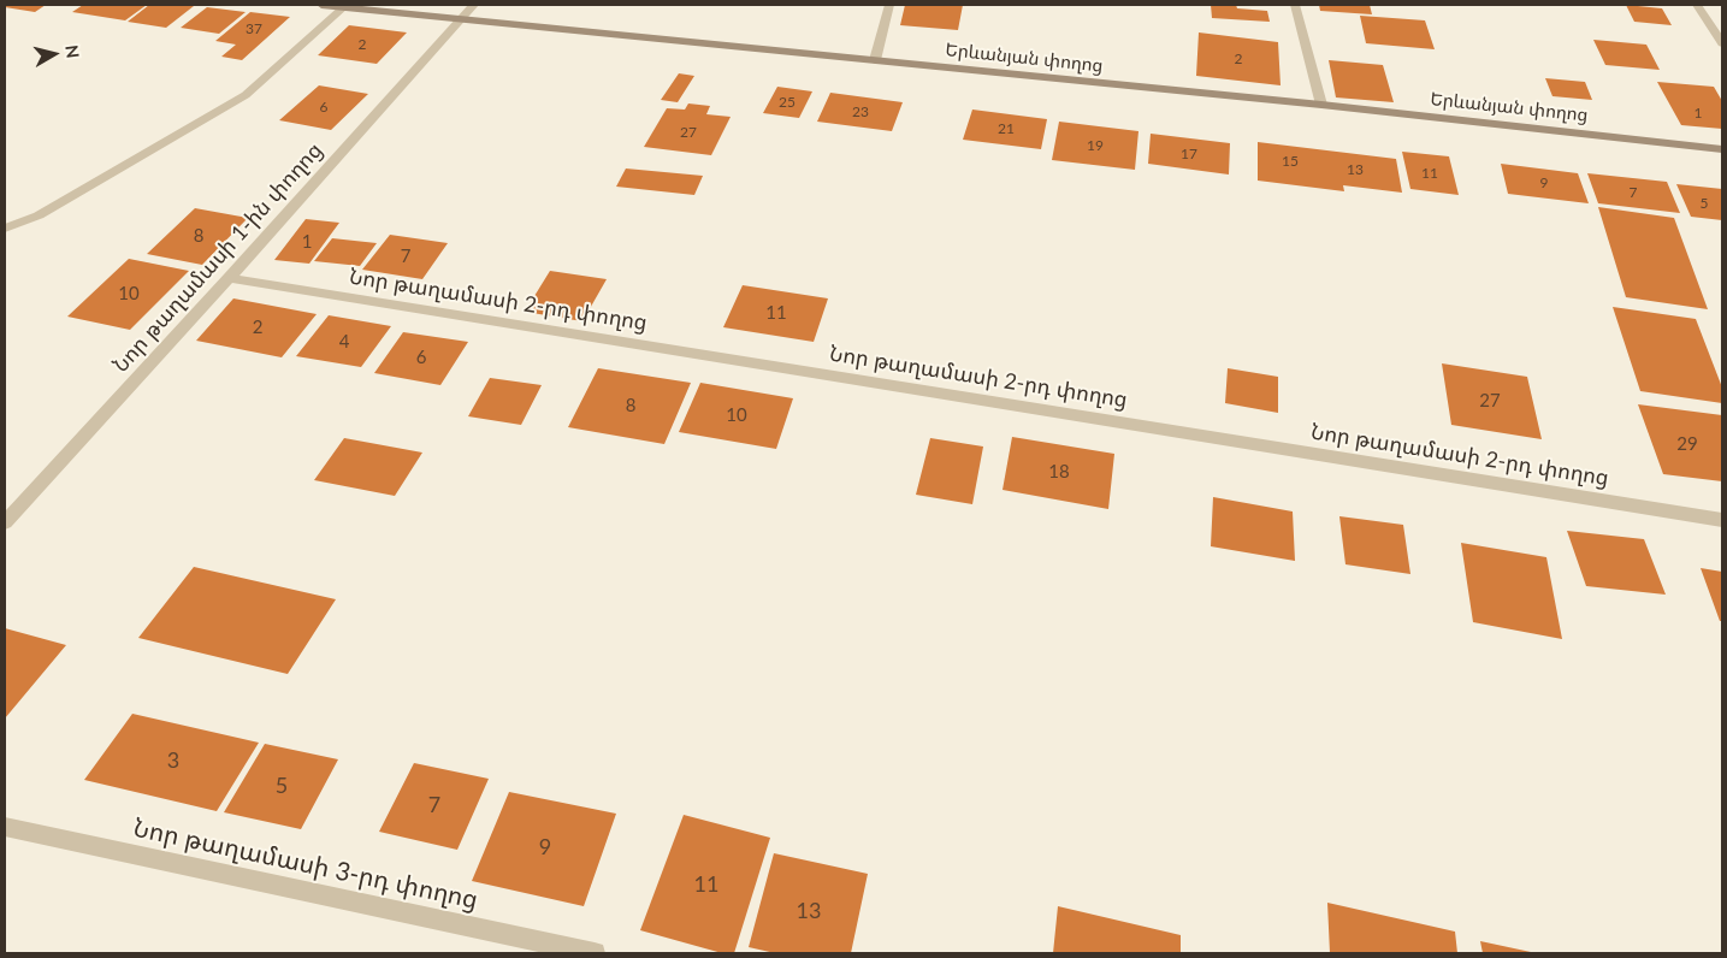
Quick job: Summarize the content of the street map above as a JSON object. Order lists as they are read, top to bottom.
{
  "streets": {
    "main road": ["Երևանյան փողոց"],
    "street": ["Նոր թաղամասի 1-ին փողոց", "Նոր թաղամասի 2-րդ փողոց", "Նոր թաղամասի 3-րդ փողոց"]
  },
  "crossings": [
    ["Երևանյան փողոց", "Նոր թաղամասի 1-ին փողոց"],
    ["Նոր թաղամասի 1-ին փողոց", "Նոր թաղամասի 2-րդ փողոց"]
  ],
  "house_numbers": [
    "37",
    "2",
    "2",
    "25",
    "6",
    "23",
    "1",
    "21",
    "27",
    "19",
    "17",
    "15",
    "13",
    "11",
    "9",
    "7",
    "5",
    "8",
    "1",
    "7",
    "10",
    "11",
    "2",
    "4",
    "6",
    "27",
    "8",
    "10",
    "29",
    "18",
    "3",
    "5",
    "7",
    "9",
    "11",
    "13"
  ],
  "north": "right"
}
